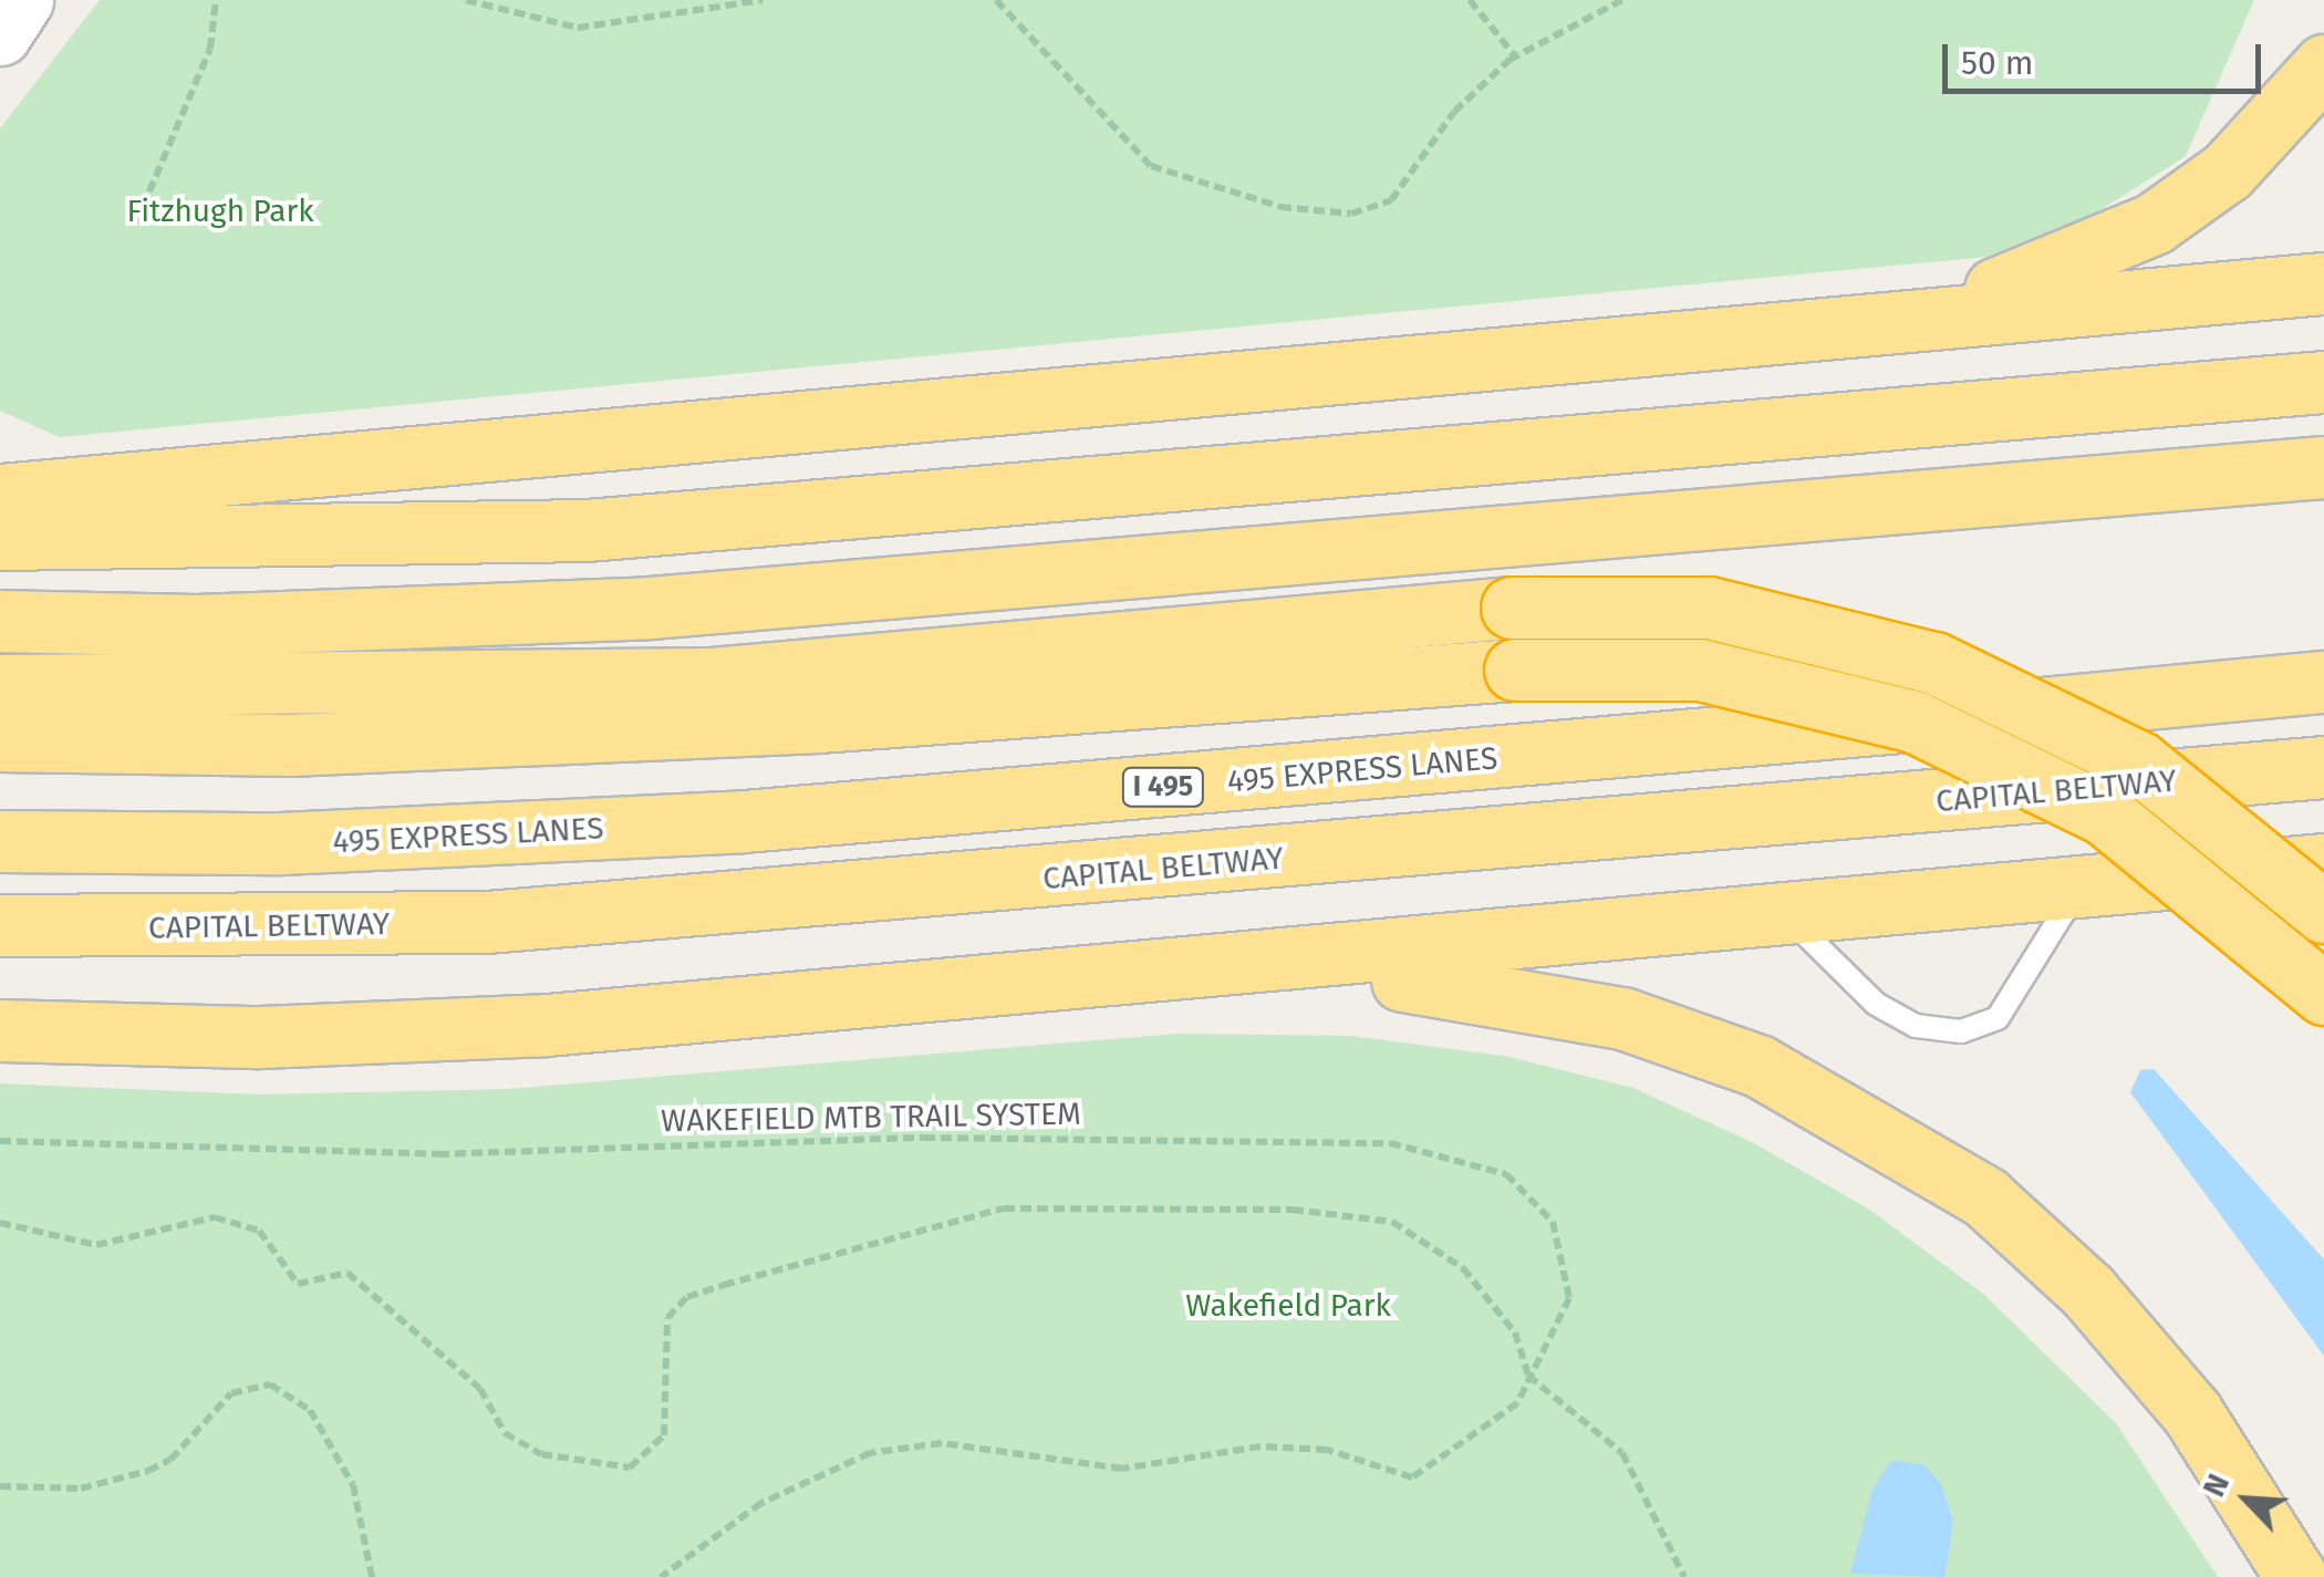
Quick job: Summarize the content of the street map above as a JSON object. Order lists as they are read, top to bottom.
{
  "streets": {
    "highway": ["495 EXPRESS LANES", "I 495", "CAPITAL BELTWAY"],
    "path": ["WAKEFIELD MTB TRAIL SYSTEM"]
  },
  "parks": ["Fitzhugh Park", "Wakefield Park"],
  "scale_bar": "50 m",
  "north": "top left"
}
